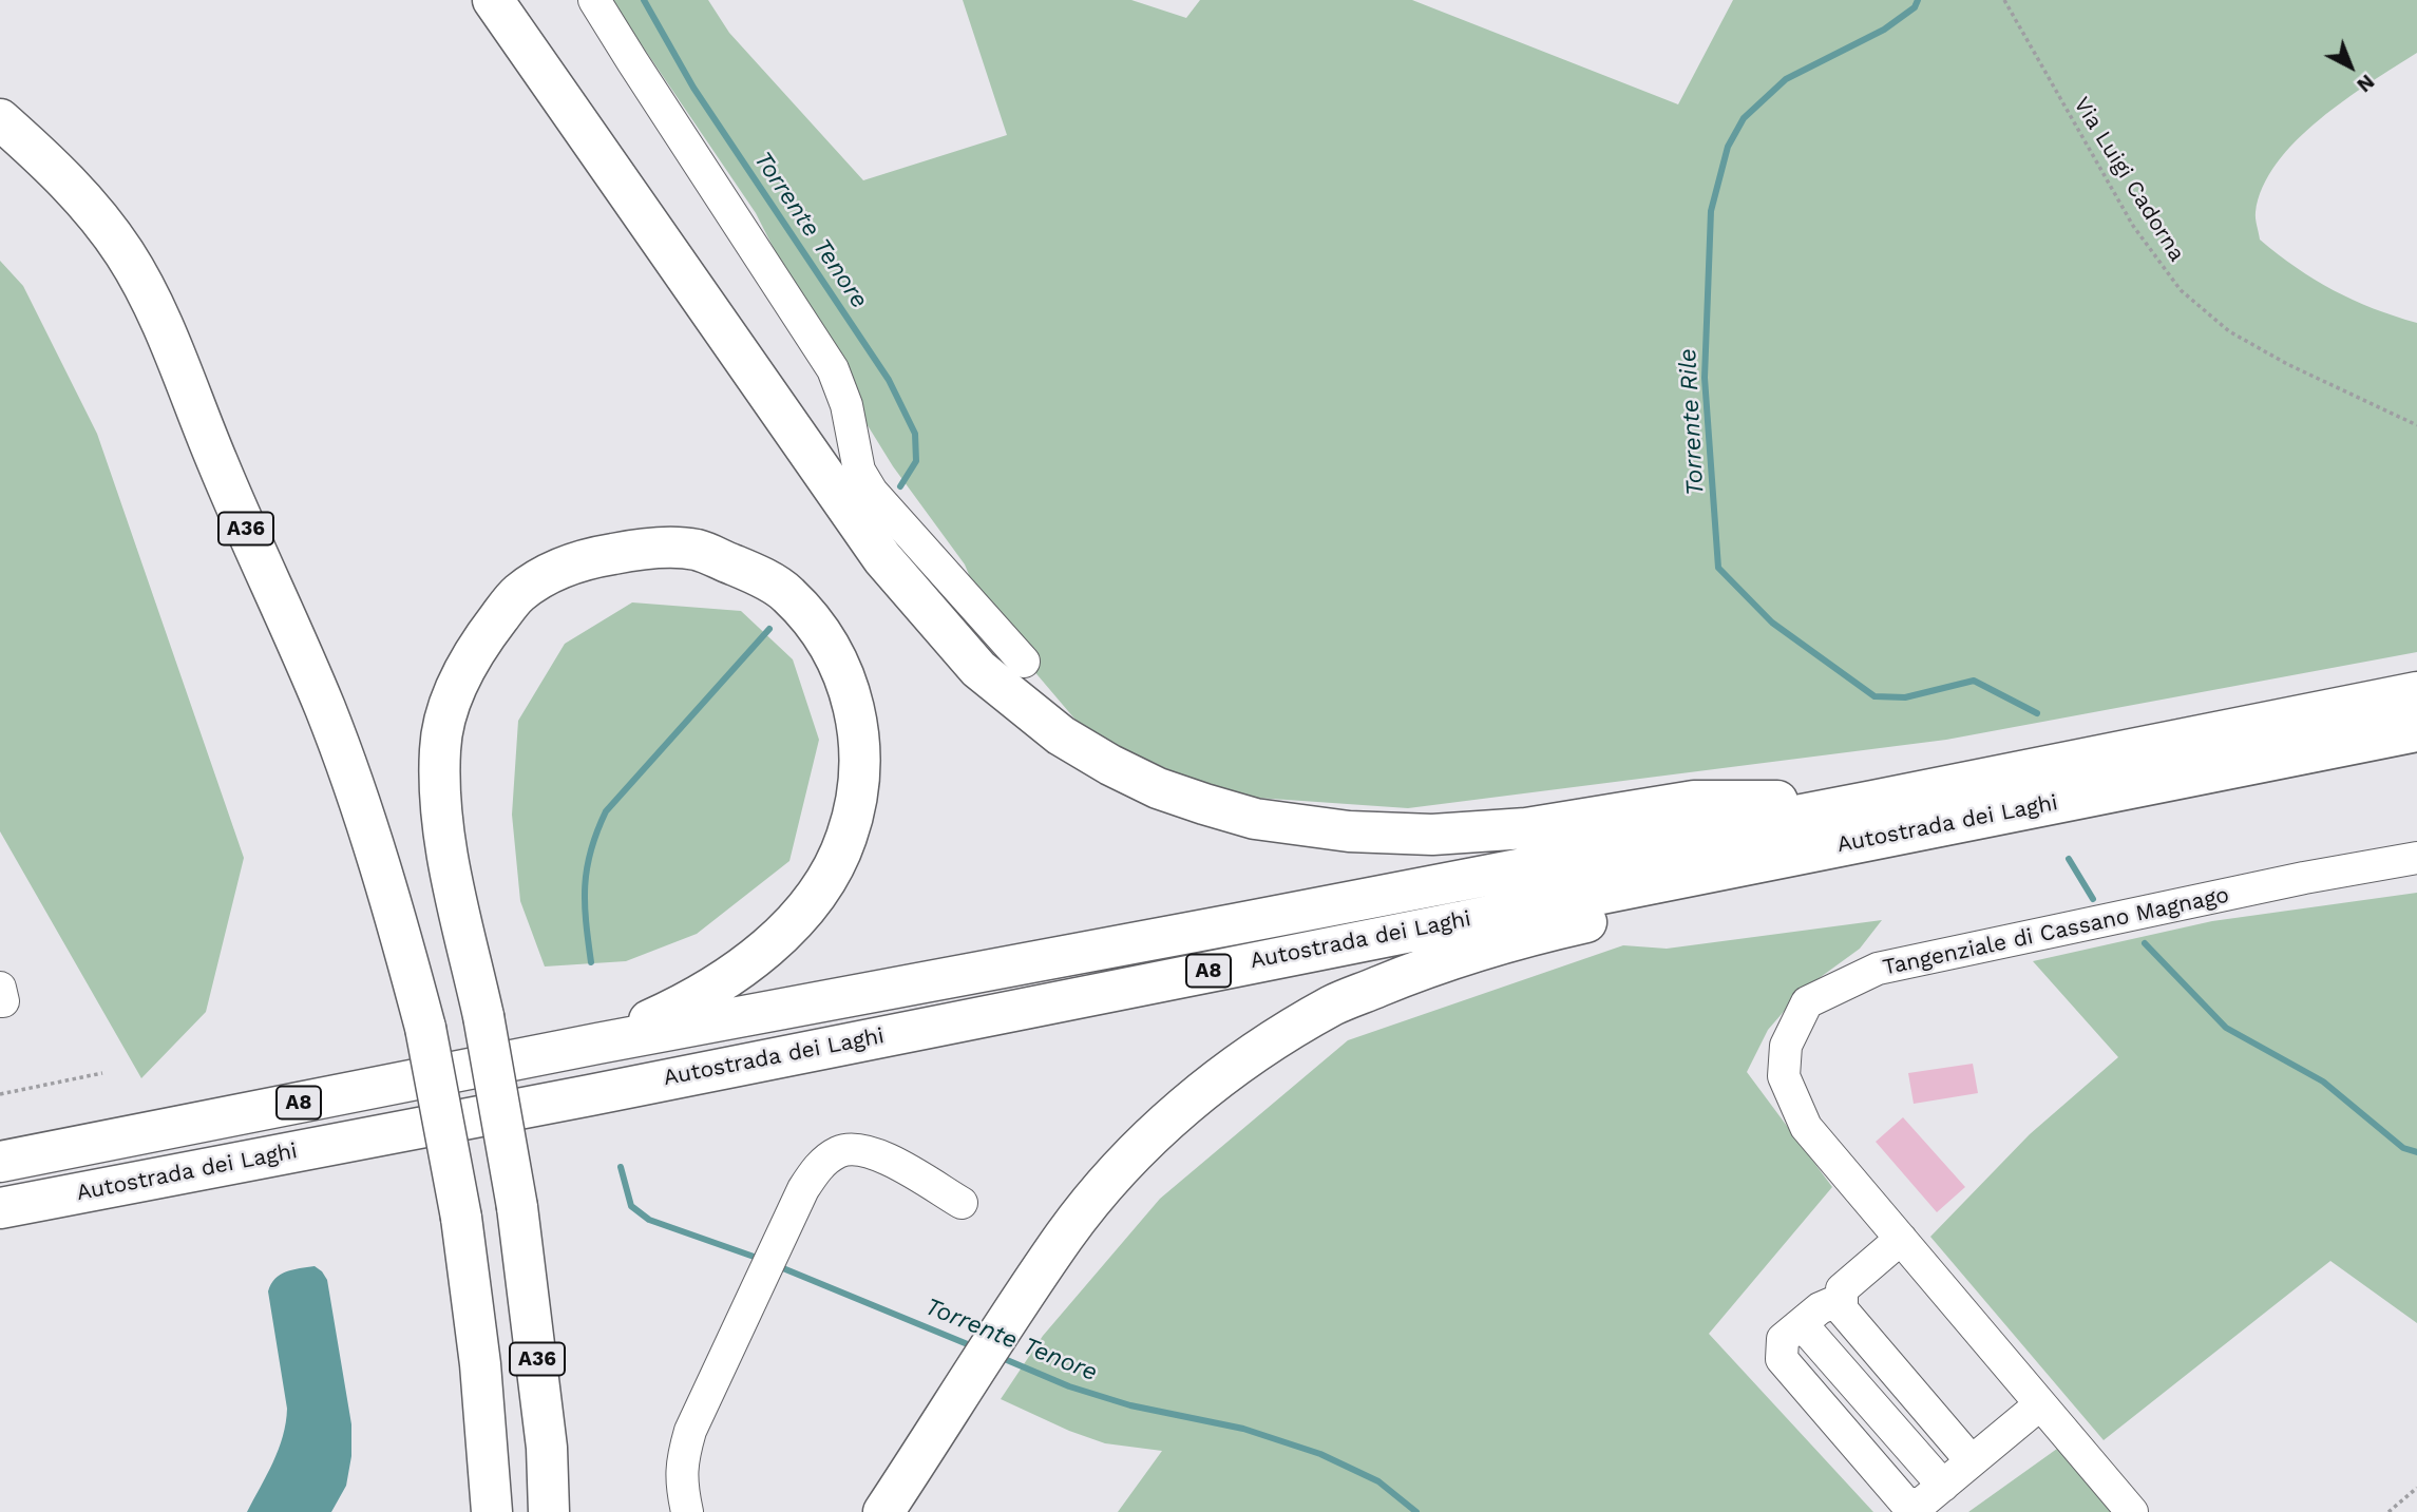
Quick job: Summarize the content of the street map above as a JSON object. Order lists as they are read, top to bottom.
{
  "streets": {
    "highway": ["A36", "Autostrada dei Laghi", "A8"],
    "street": ["Tangenziale di Cassano Magnago"],
    "path": ["Via Luigi Cadorna"]
  },
  "crossings": [
    ["A36", "Autostrada dei Laghi"]
  ],
  "water": ["Torrente Tenore", "Torrente Rile"],
  "north": "bottom right"
}
